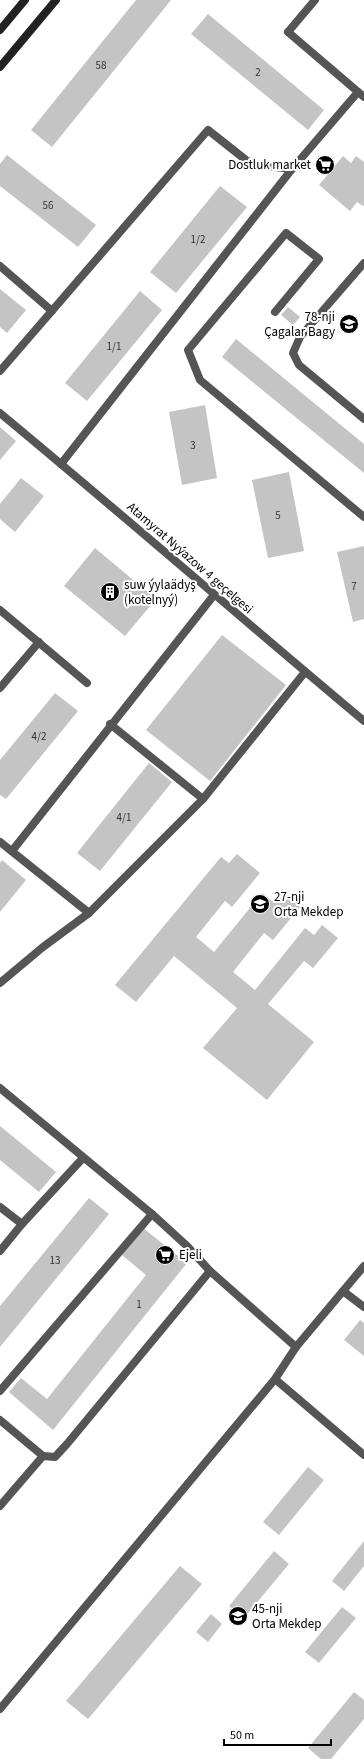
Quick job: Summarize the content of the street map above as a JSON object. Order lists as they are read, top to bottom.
{
  "streets": {
    "street": ["Atamyrat Nyýazow 4 geçelgesi"]
  },
  "places": {
    "supermarket": ["Dostluk market", "Ejeli"],
    "school or university": ["78-nji Çagalar Bagy", "27-nji Orta Mekdep", "45-nji Orta Mekdep"],
    "building": ["suw ýylaädyş (kotelnyý)"]
  },
  "house_numbers": [
    "58",
    "2",
    "56",
    "1/2",
    "1/1",
    "3",
    "5",
    "7",
    "4/2",
    "4/1",
    "13",
    "1"
  ],
  "scale_bar": "50 m"
}
